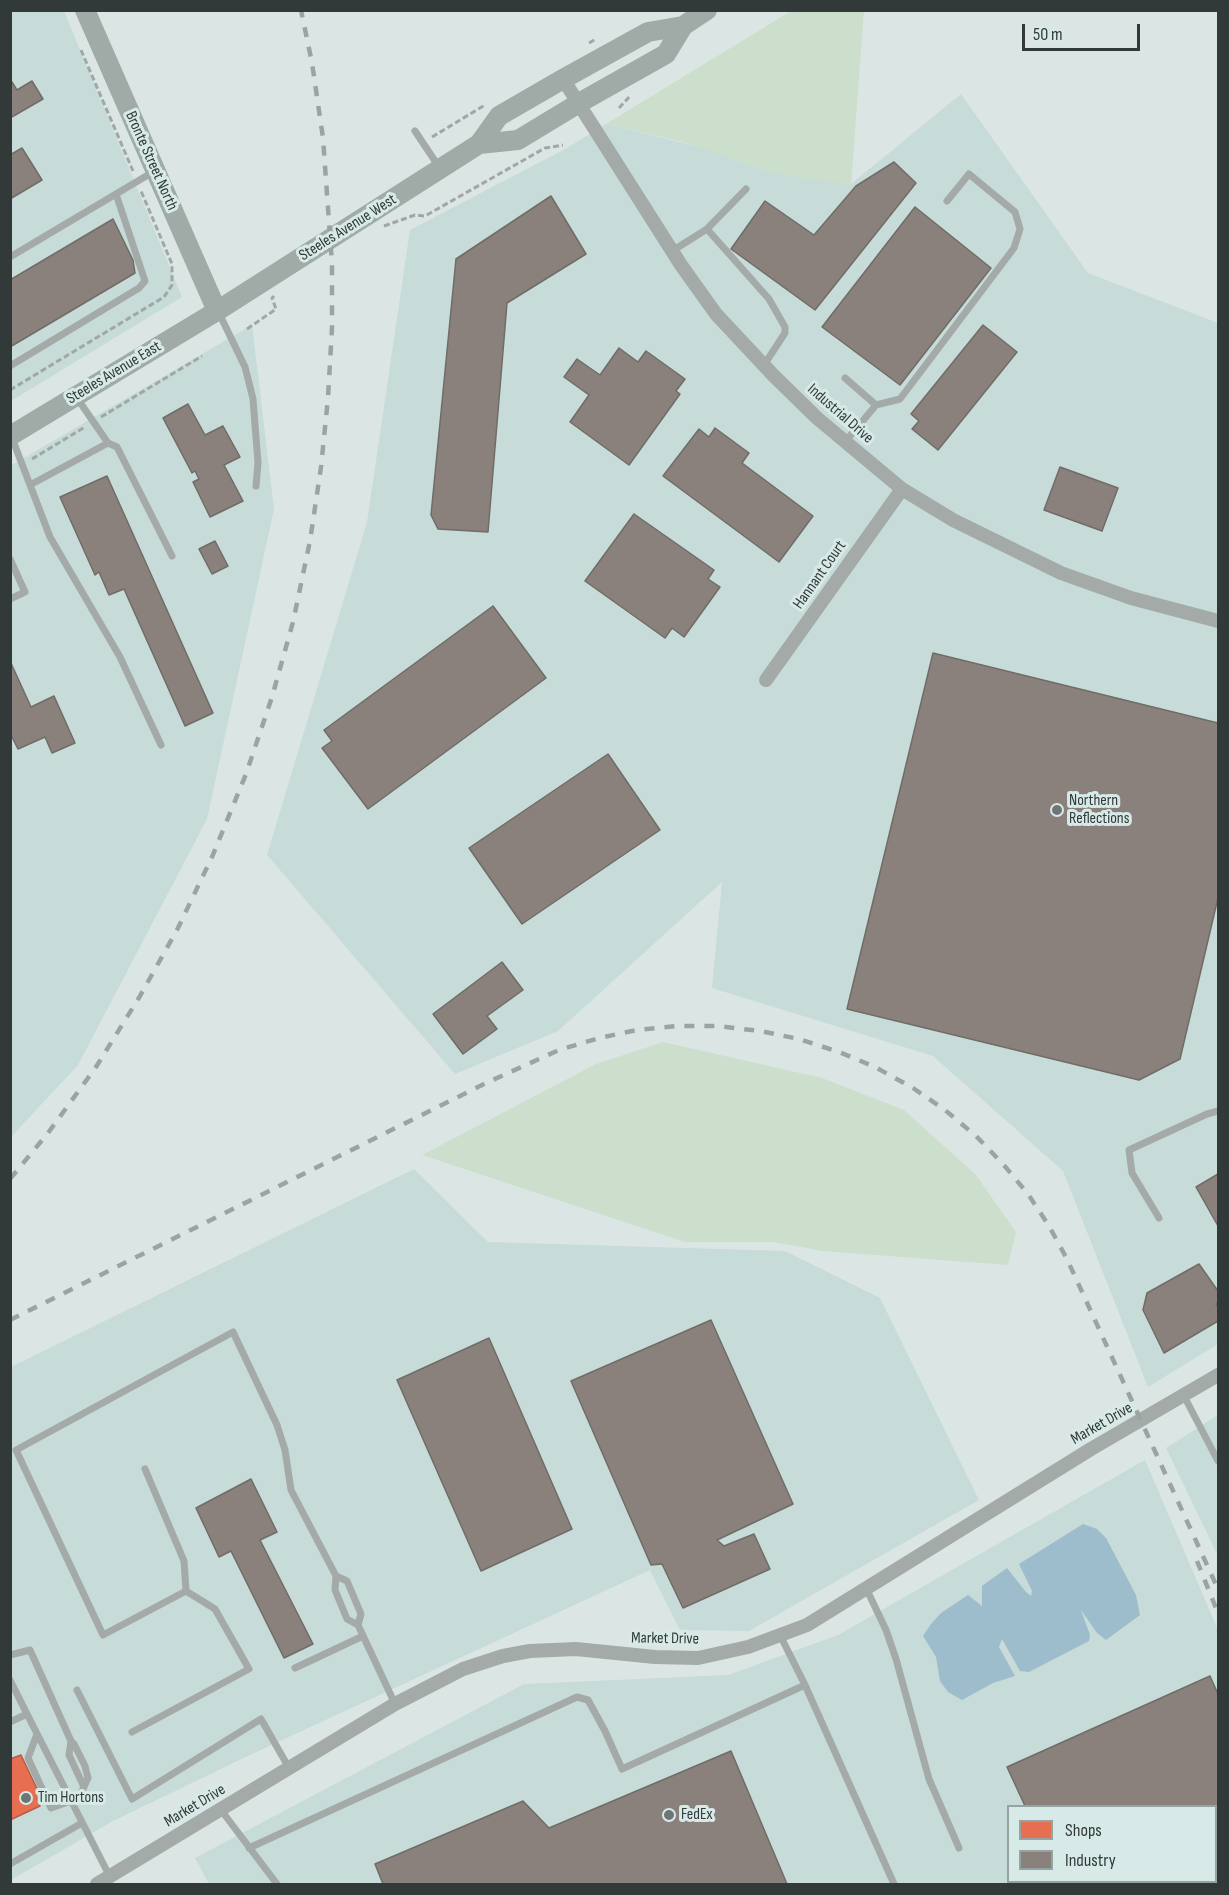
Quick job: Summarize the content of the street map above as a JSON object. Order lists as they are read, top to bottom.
{
  "streets": {
    "main road": ["Bronte Street North", "Steeles Avenue West", "Steeles Avenue East"],
    "street": ["Industrial Drive", "Hannant Court", "Market Drive"]
  },
  "crossings": [
    ["Bronte Street North", "Steeles Avenue West"],
    ["Bronte Street North", "Steeles Avenue East"],
    ["Steeles Avenue West", "Steeles Avenue East"],
    ["Steeles Avenue West", "Industrial Drive"],
    ["Industrial Drive", "Hannant Court"]
  ],
  "places": ["Northern Reflections", "Tim Hortons", "FedEx"],
  "legend": ["Shops", "Industry"],
  "scale_bar": "50 m"
}
